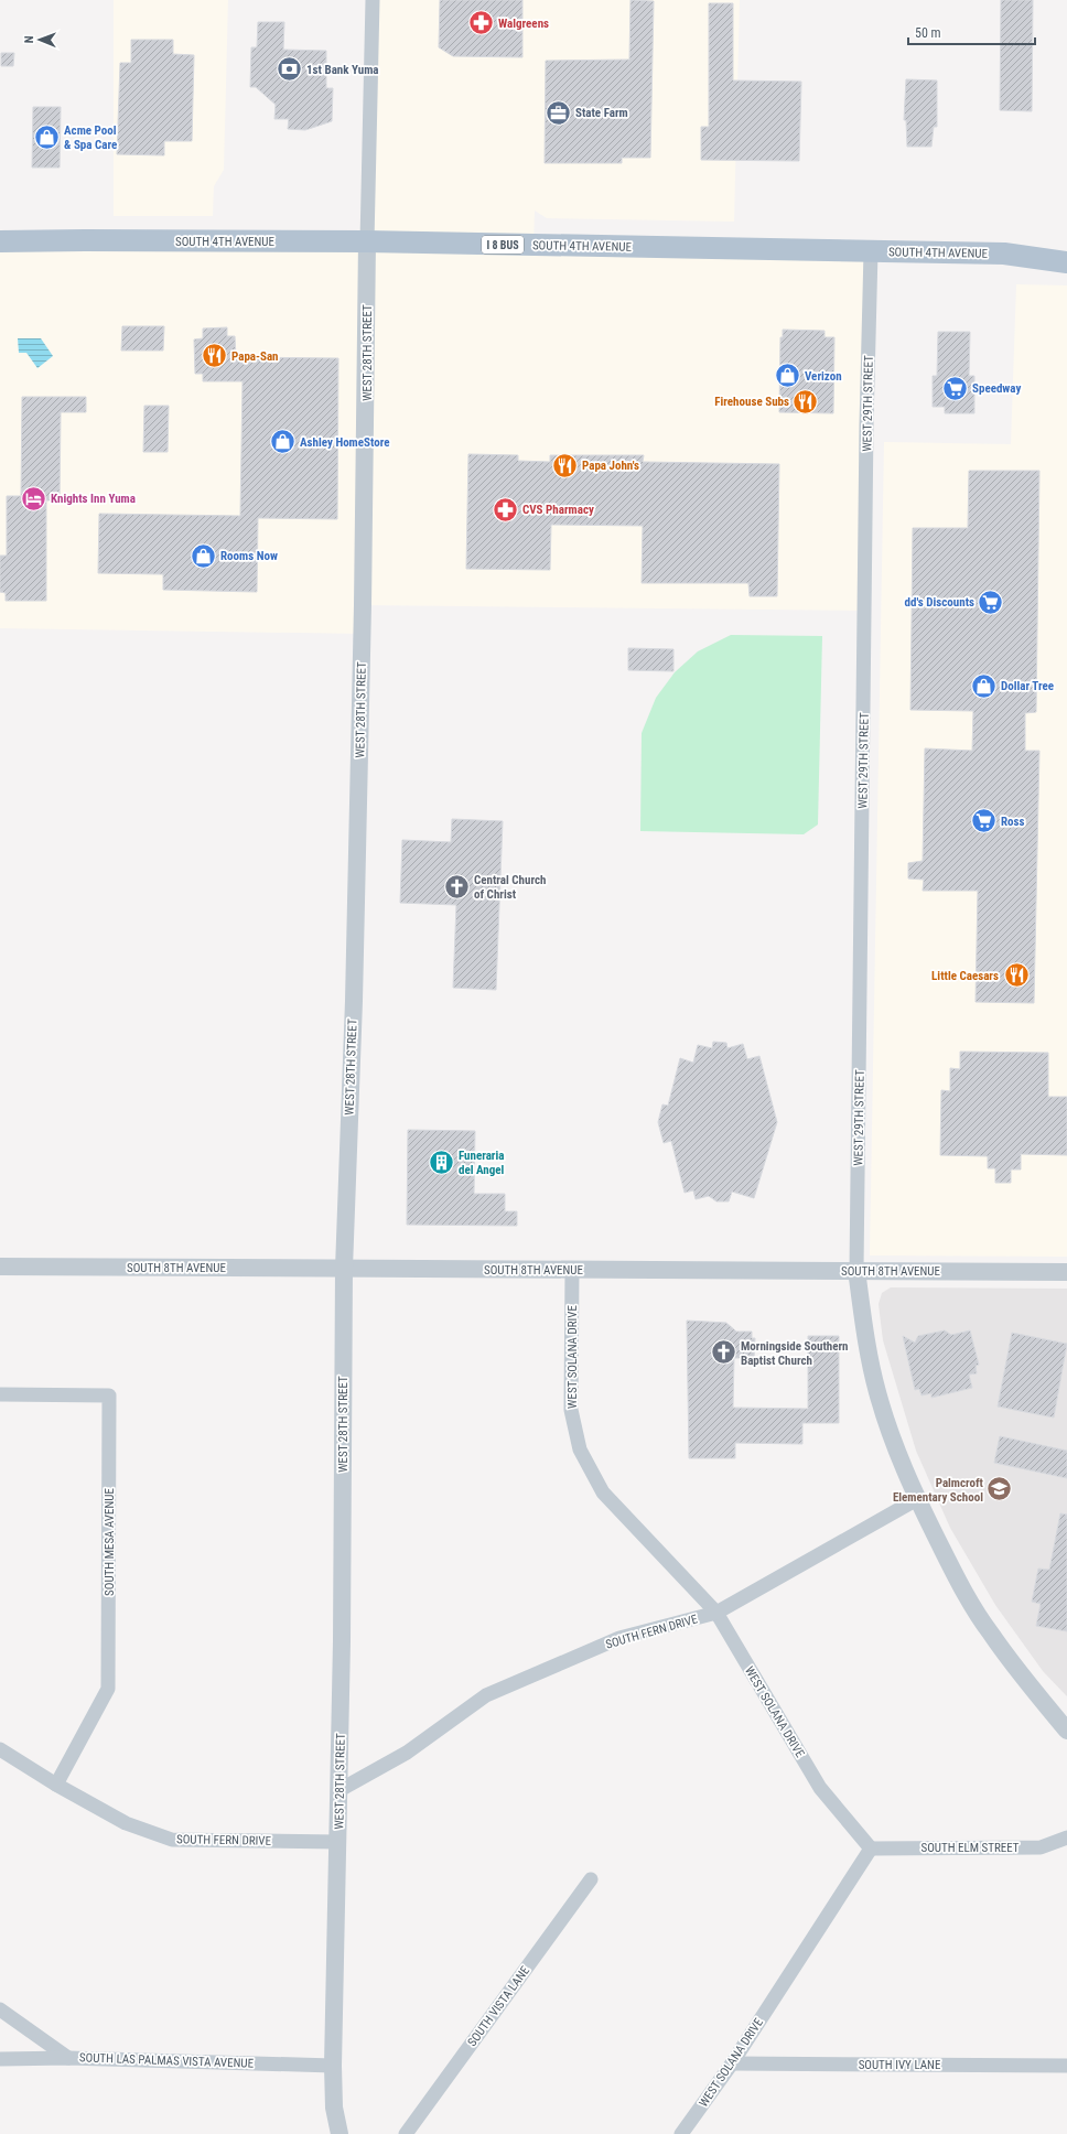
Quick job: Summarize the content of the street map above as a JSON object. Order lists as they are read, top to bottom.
{
  "streets": {
    "main road": ["SOUTH 4TH AVENUE", "I 8 BUS"],
    "street": [
      "WEST 28TH STREET",
      "WEST 29TH STREET",
      "SOUTH 8TH AVENUE",
      "WEST SOLANA DRIVE",
      "SOUTH MESA AVENUE",
      "SOUTH FERN DRIVE",
      "SOUTH ELM STREET",
      "SOUTH VISTA LANE",
      "SOUTH LAS PALMAS VISTA AVENUE",
      "SOUTH IVY LANE"
    ]
  },
  "crossings": [
    ["SOUTH 4TH AVENUE", "WEST 28TH STREET"],
    ["SOUTH 4TH AVENUE", "WEST 29TH STREET"],
    ["WEST 28TH STREET", "SOUTH 8TH AVENUE"],
    ["WEST 28TH STREET", "SOUTH FERN DRIVE"],
    ["WEST 28TH STREET", "SOUTH LAS PALMAS VISTA AVENUE"],
    ["WEST 29TH STREET", "SOUTH 8TH AVENUE"],
    ["SOUTH 8TH AVENUE", "WEST SOLANA DRIVE"],
    ["WEST SOLANA DRIVE", "SOUTH FERN DRIVE"],
    ["WEST SOLANA DRIVE", "SOUTH ELM STREET"],
    ["WEST SOLANA DRIVE", "SOUTH IVY LANE"],
    ["SOUTH MESA AVENUE", "SOUTH FERN DRIVE"]
  ],
  "places": {
    "pharmacy": ["Walgreens", "CVS Pharmacy"],
    "bank": ["1st Bank Yuma"],
    "office": ["State Farm"],
    "shop": [
      "Acme Pool & Spa Care",
      "Verizon",
      "Ashley HomeStore",
      "Rooms Now",
      "Dollar Tree"
    ],
    "restaurant": [
      "Papa-San",
      "Firehouse Subs",
      "Papa John's",
      "Little Caesars"
    ],
    "supermarket": ["Speedway", "dd's Discounts", "Ross"],
    "hotel": ["Knights Inn Yuma"],
    "church": ["Central Church of Christ", "Morningside Southern Baptist Church"],
    "building": ["Funeraria del Angel"],
    "school or university": ["Palmcroft Elementary School"]
  },
  "scale_bar": "50 m",
  "north": "left"
}
